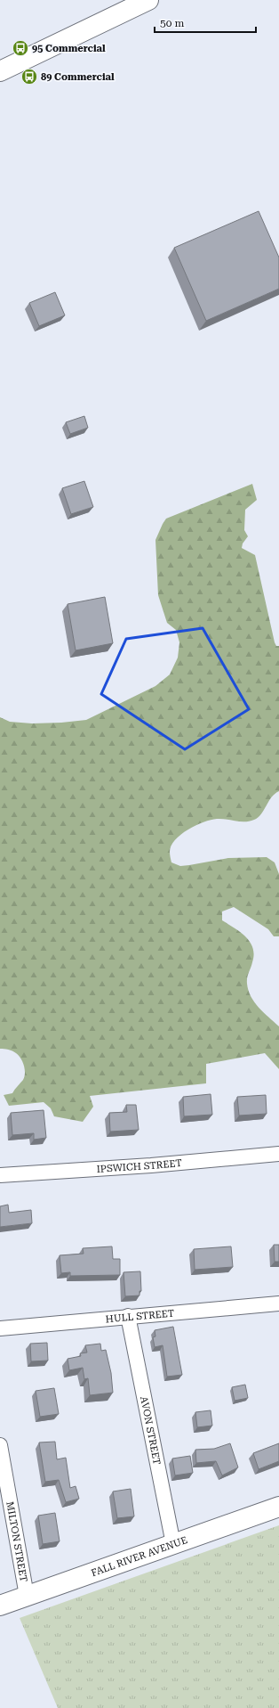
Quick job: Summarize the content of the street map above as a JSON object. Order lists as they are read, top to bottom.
{
  "streets": {
    "main road": ["FALL RIVER AVENUE"],
    "street": [
      "IPSWICH STREET",
      "HULL STREET",
      "AVON STREET",
      "MILTON STREET"
    ]
  },
  "crossings": [
    ["HULL STREET", "AVON STREET"],
    ["AVON STREET", "FALL RIVER AVENUE"],
    ["MILTON STREET", "FALL RIVER AVENUE"]
  ],
  "places": {
    "bus stop": ["95 Commercial", "89 Commercial"]
  },
  "scale_bar": "50 m"
}
